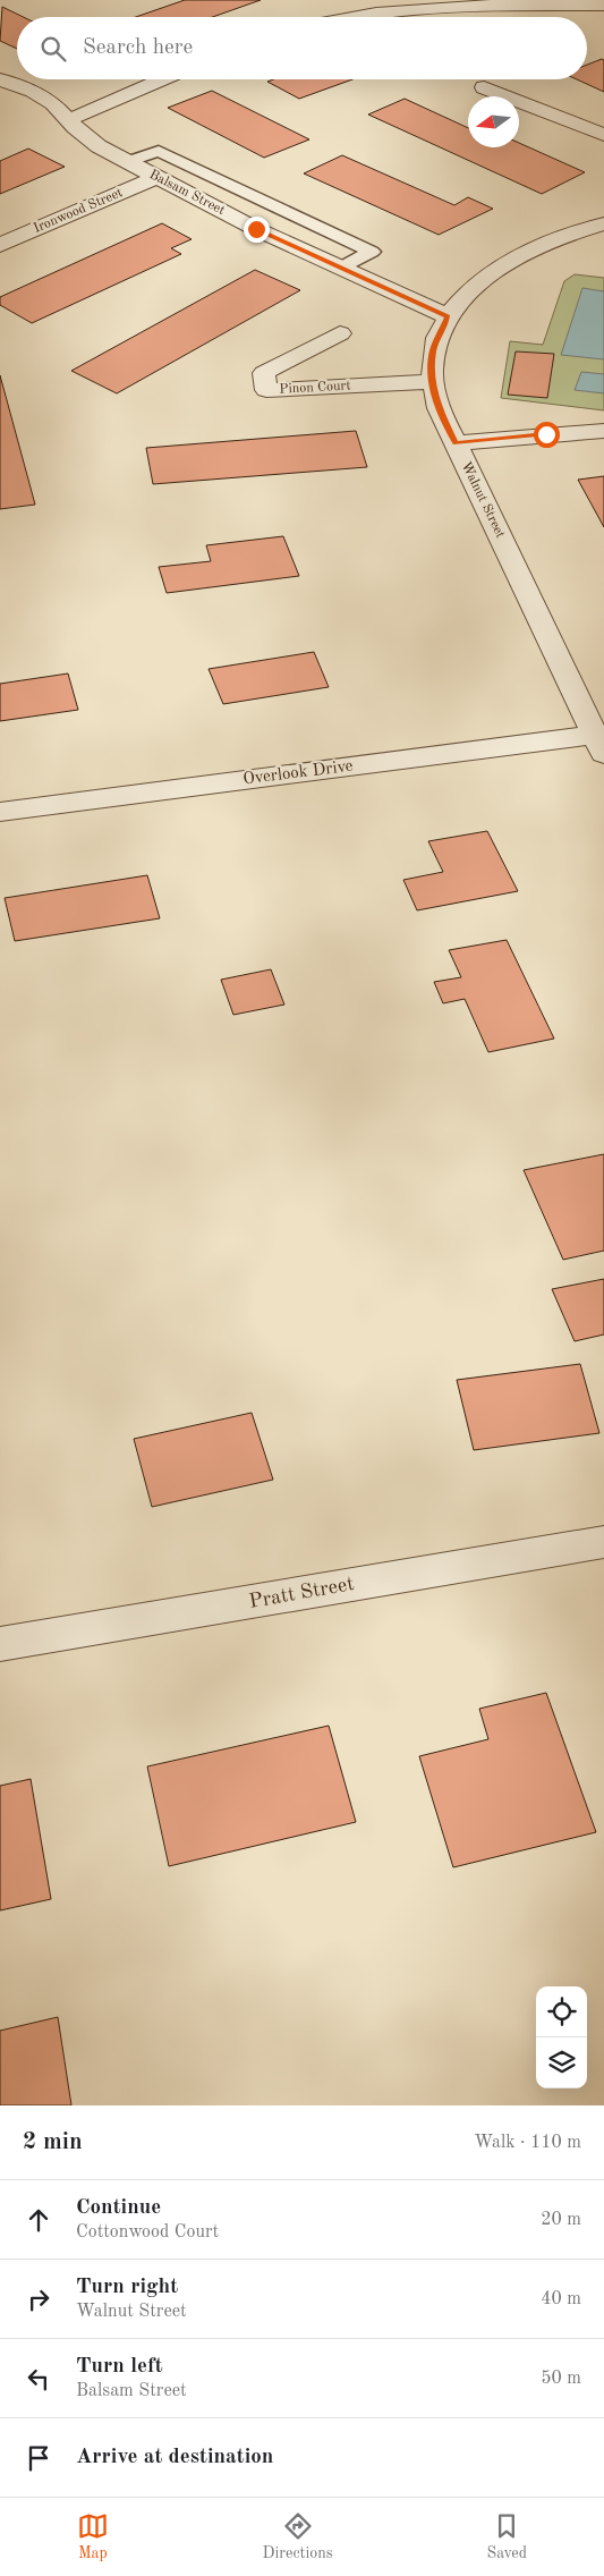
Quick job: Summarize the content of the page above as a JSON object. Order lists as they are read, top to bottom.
{
  "streets": {
    "street": [
      "Balsam Street",
      "Ironwood Street",
      "Pinon Court",
      "Walnut Street",
      "Overlook Drive",
      "Pratt Street"
    ]
  },
  "crossings": [
    ["Balsam Street", "Ironwood Street"],
    ["Balsam Street", "Walnut Street"],
    ["Pinon Court", "Walnut Street"],
    ["Walnut Street", "Overlook Drive"]
  ],
  "north": "left",
  "page": {
    "search": "Search here",
    "heading": ["2 min", "Walk · 110 m"],
    "list": [
      ["Continue", "Cottonwood Court", "20 m"],
      ["Turn right", "Walnut Street", "40 m"],
      ["Turn left", "Balsam Street", "50 m"],
      "Arrive at destination"
    ],
    "nav": ["Map", "Directions", "Saved"]
  }
}
